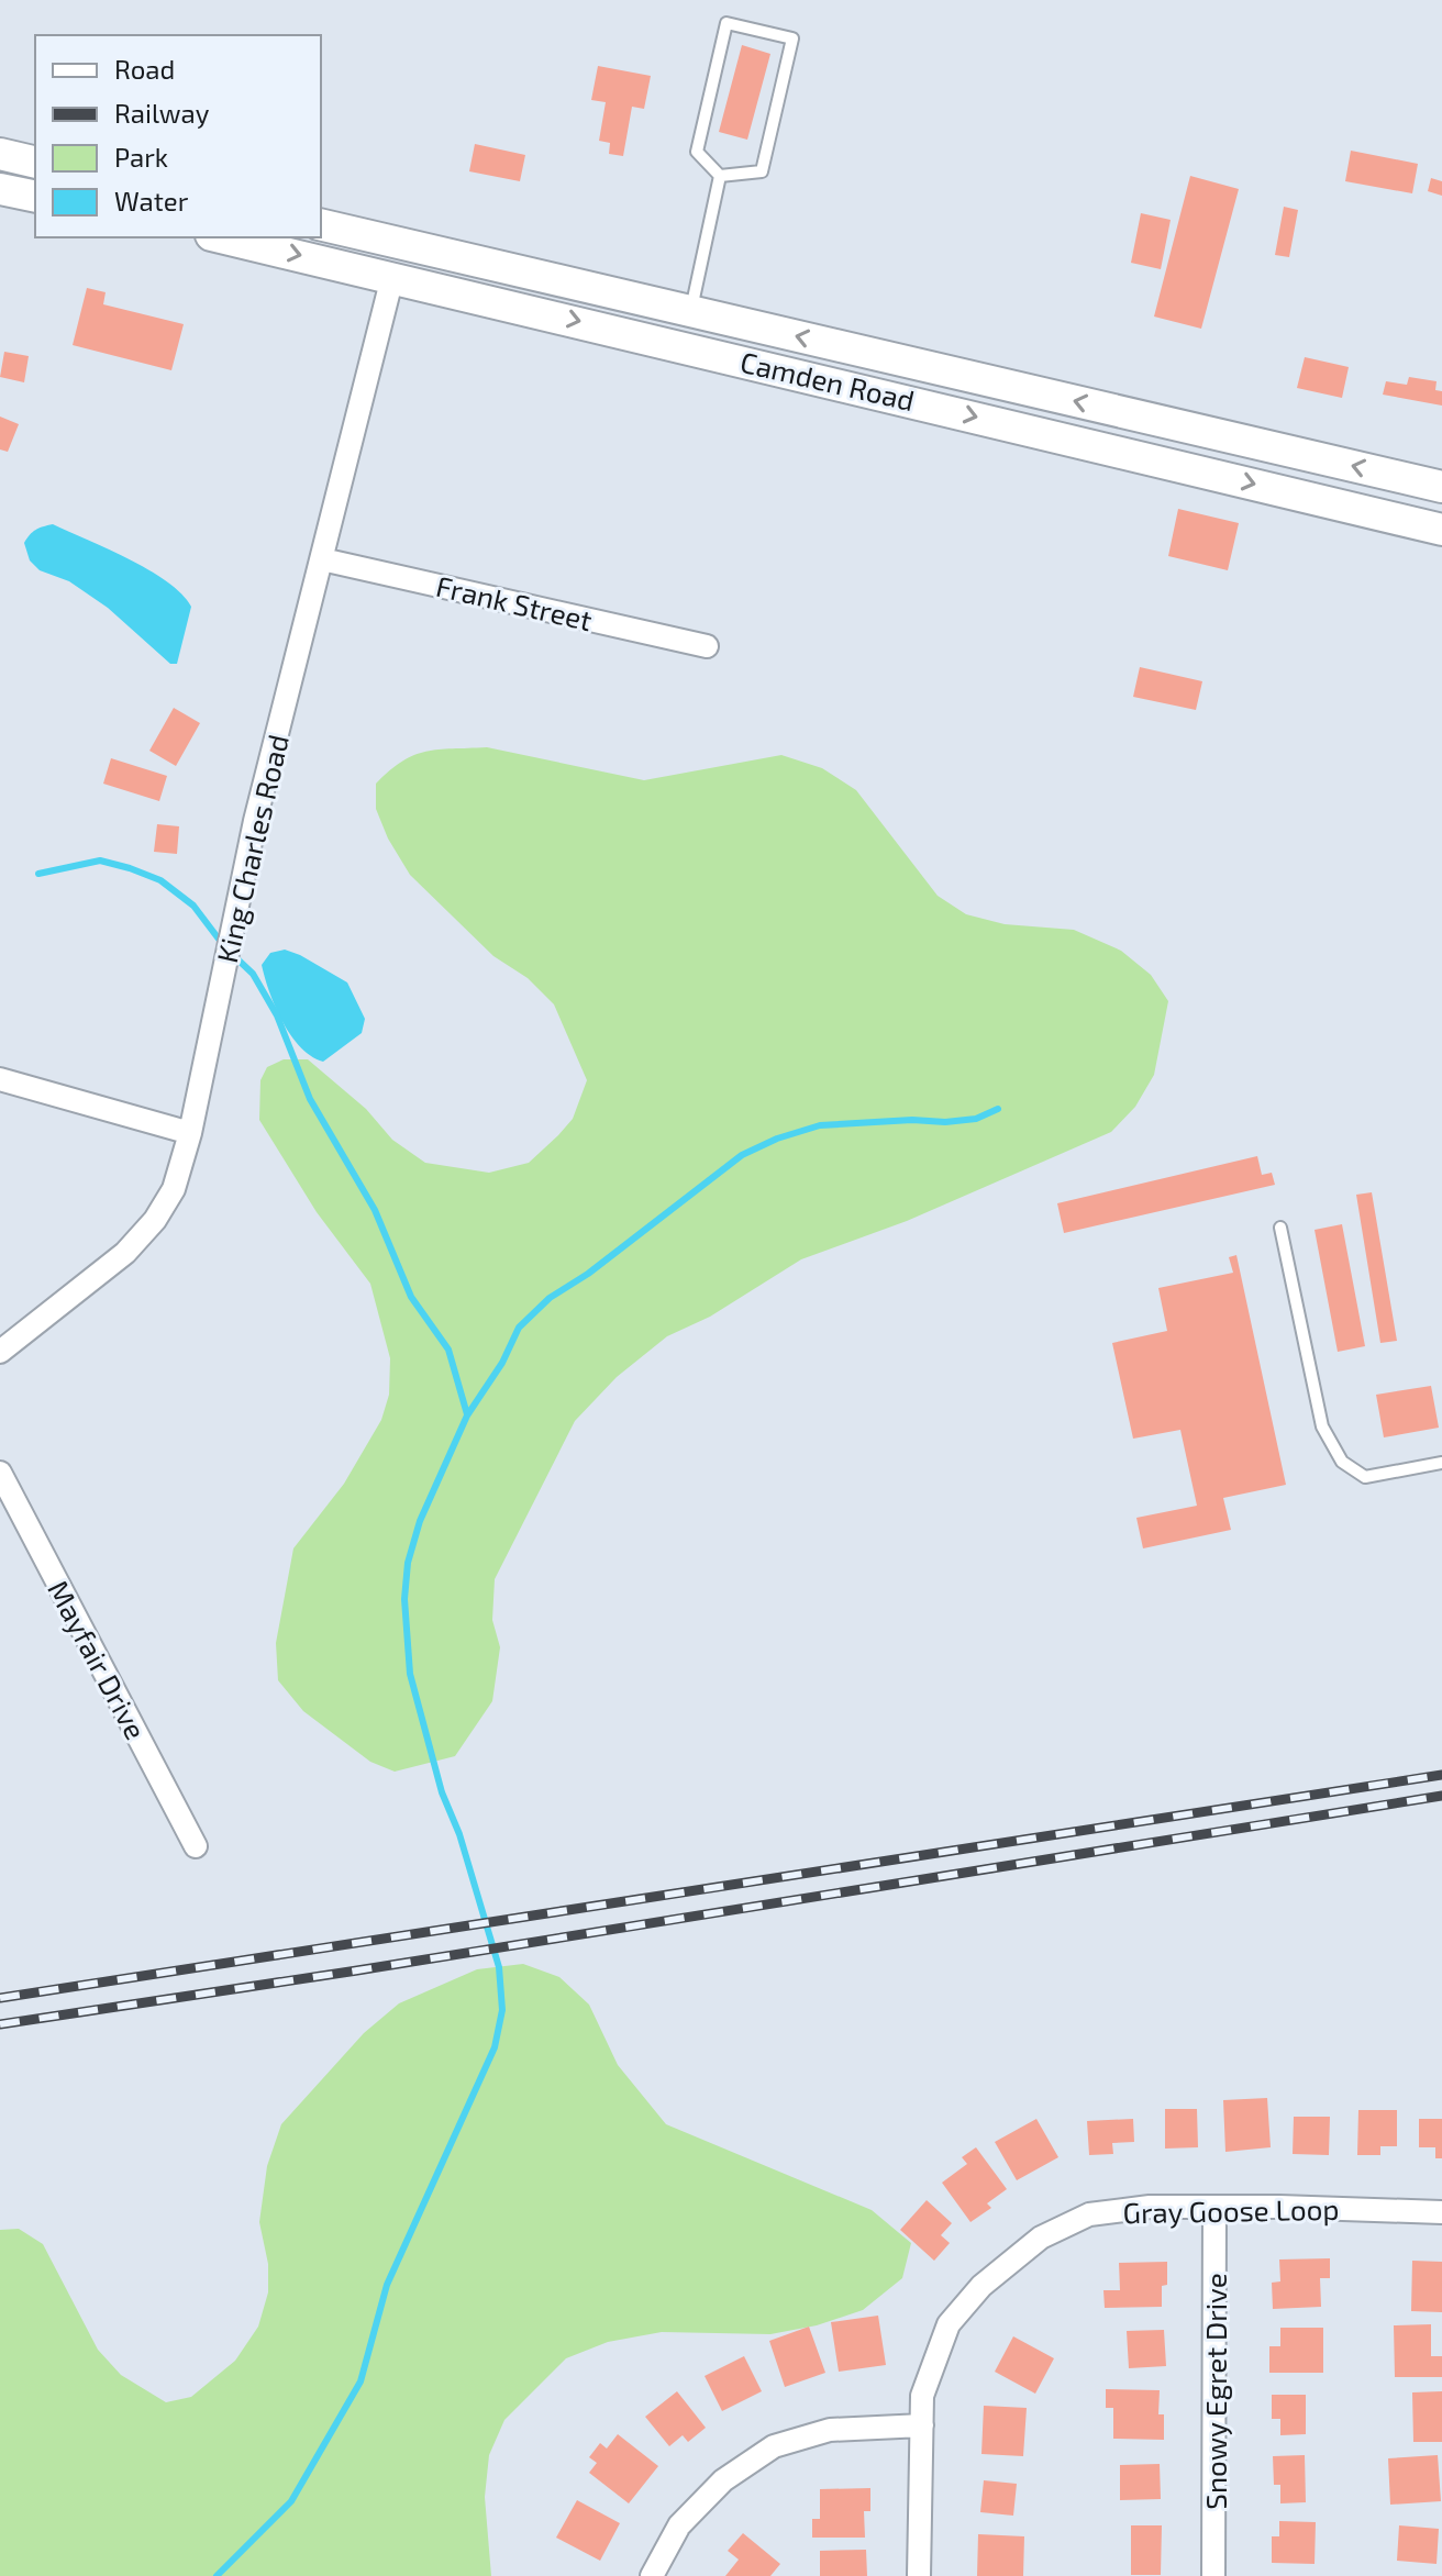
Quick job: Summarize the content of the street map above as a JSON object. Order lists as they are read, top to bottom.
{
  "streets": {
    "main road": ["Camden Road"],
    "street": [
      "Frank Street",
      "King Charles Road",
      "Mayfair Drive",
      "Gray Goose Loop",
      "Snowy Egret Drive"
    ]
  },
  "crossings": [
    ["Camden Road", "King Charles Road"],
    ["Frank Street", "King Charles Road"],
    ["Gray Goose Loop", "Snowy Egret Drive"]
  ],
  "legend": [
    "Road",
    "Railway",
    "Park",
    "Water"
  ]
}
